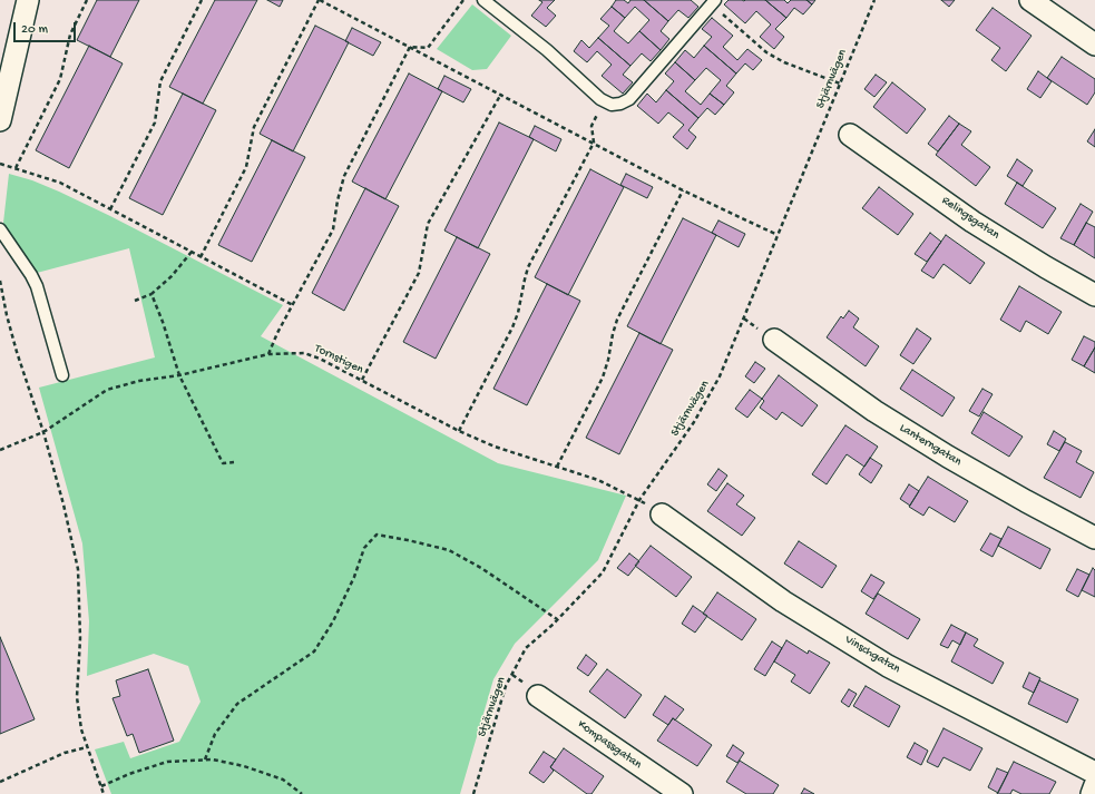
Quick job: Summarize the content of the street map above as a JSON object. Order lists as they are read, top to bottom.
{
  "streets": {
    "street": [
      "Relingsgatan",
      "Lanterngatan",
      "Vinschgatan",
      "Kompassgatan"
    ],
    "path": ["Stjärnvägen", "Tornstigen"]
  },
  "crossings": [
    ["Stjärnvägen", "Tornstigen"]
  ],
  "scale_bar": "20 m"
}
